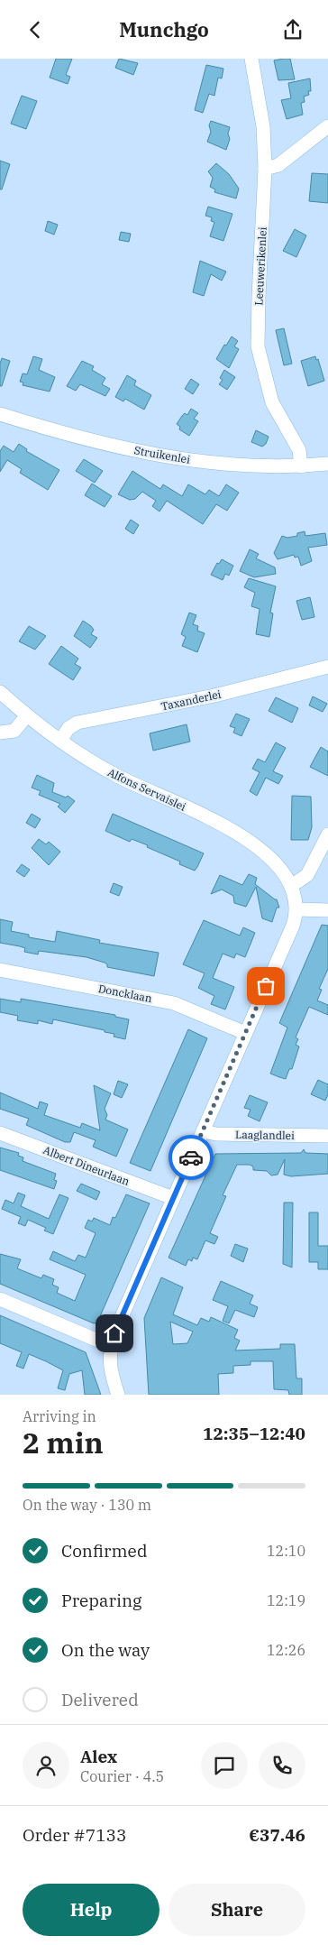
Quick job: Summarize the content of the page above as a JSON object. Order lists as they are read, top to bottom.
{
  "streets": {
    "street": [
      "Leeuwerikenlei",
      "Struikenlei",
      "Taxanderlei",
      "Alfons Servaislei",
      "Doncklaan",
      "Laaglandlei",
      "Albert Dineurlaan"
    ]
  },
  "crossings": [
    ["Leeuwerikenlei", "Struikenlei"],
    ["Taxanderlei", "Alfons Servaislei"]
  ],
  "page": {
    "header": "Munchgo",
    "heading": ["2 min", "Arriving in", "12:35–12:40"],
    "panel": [
      "Alex",
      "Courier · 4.5",
      "Order #7133",
      "€37.46"
    ],
    "bar": "On the way · 130 m",
    "list": [
      ["Confirmed", "12:10"],
      ["Preparing", "12:19"],
      ["On the way", "12:26"],
      "Delivered"
    ],
    "buttons": ["Help", "Share"]
  }
}
